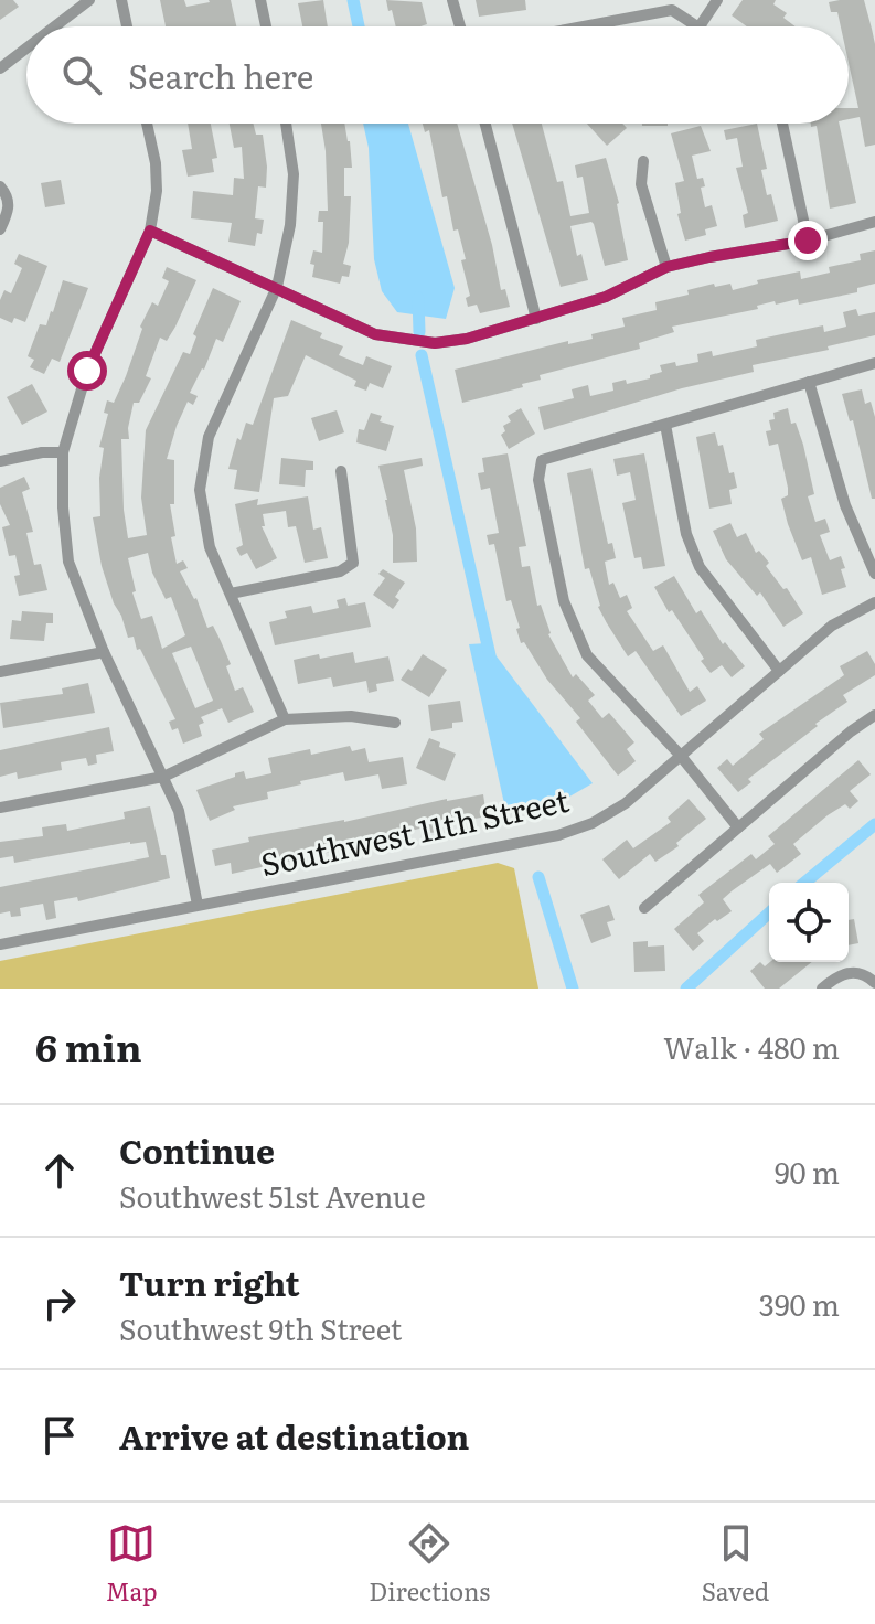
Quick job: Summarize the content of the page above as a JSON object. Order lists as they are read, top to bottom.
{
  "streets": {
    "street": ["Southwest 11th Street"]
  },
  "page": {
    "search": "Search here",
    "heading": ["6 min", "Walk · 480 m"],
    "list": [
      ["Continue", "Southwest 51st Avenue", "90 m"],
      ["Turn right", "Southwest 9th Street", "390 m"],
      "Arrive at destination"
    ],
    "nav": ["Map", "Directions", "Saved"]
  }
}
